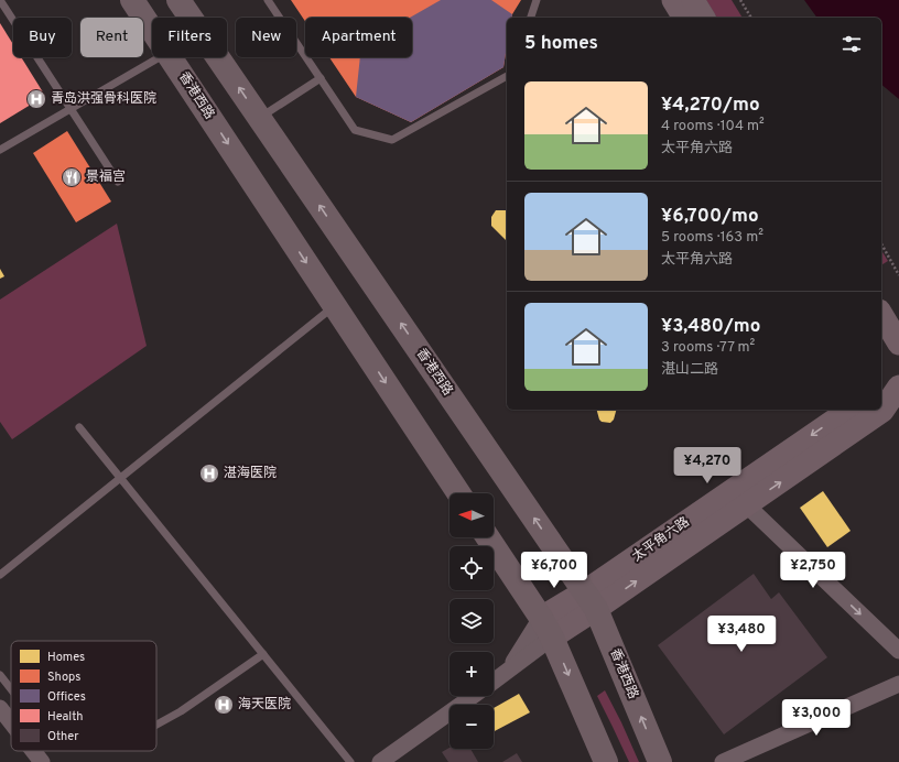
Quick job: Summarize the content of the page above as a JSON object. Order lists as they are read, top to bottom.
{
  "streets": {
    "main road": ["香港西路", "太平角六路"]
  },
  "crossings": [
    ["香港西路", "太平角六路"]
  ],
  "places": {
    "hospital": ["青岛洪强骨科医院", "湛海医院", "海天医院"],
    "restaurant": ["景福宫"]
  },
  "legend": [
    "Homes",
    "Shops",
    "Offices",
    "Health",
    "Other"
  ],
  "north": "left",
  "page": {
    "chip": [
      "Buy",
      "Rent",
      "Filters",
      "New",
      "Apartment"
    ],
    "heading": "5 homes",
    "list": [
      {
        "name": "¥4,270/mo",
        "note": "4 rooms · 104 m² · 太平角六路"
      },
      {
        "name": "¥6,700/mo",
        "note": "5 rooms · 163 m² · 太平角六路"
      },
      {
        "name": "¥3,480/mo",
        "note": "3 rooms · 77 m² · 湛山二路"
      }
    ],
    "price": [
      "¥4,270",
      "¥6,700",
      "¥2,750",
      "¥3,480",
      "¥3,000"
    ],
    "map_buttons": ["+", "−"]
  }
}
